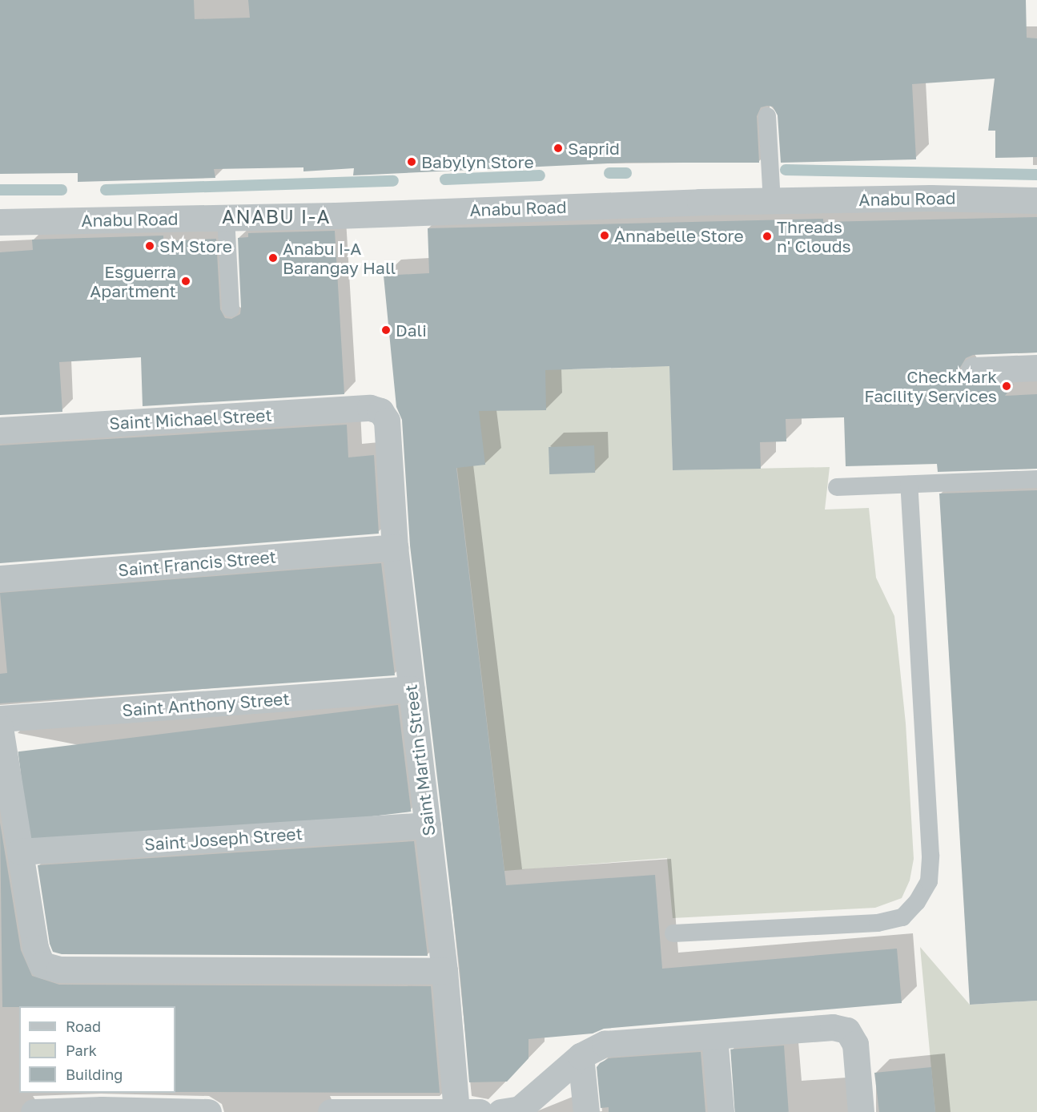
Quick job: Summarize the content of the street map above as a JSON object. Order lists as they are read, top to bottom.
{
  "streets": {
    "street": [
      "Anabu Road",
      "Saint Michael Street",
      "Saint Francis Street",
      "Saint Anthony Street",
      "Saint Martin Street",
      "Saint Joseph Street"
    ]
  },
  "crossings": [
    ["Saint Michael Street", "Saint Martin Street"],
    ["Saint Francis Street", "Saint Martin Street"],
    ["Saint Anthony Street", "Saint Martin Street"],
    ["Saint Martin Street", "Saint Joseph Street"]
  ],
  "districts": ["ANABU I-A"],
  "places": [
    "Saprid",
    "Babylyn Store",
    "Annabelle Store",
    "Threads n' Clouds",
    "SM Store",
    "Anabu I-A Barangay Hall",
    "Esguerra Apartment",
    "Dali",
    "CheckMark Facility Services"
  ],
  "legend": ["Road", "Park", "Building"]
}
